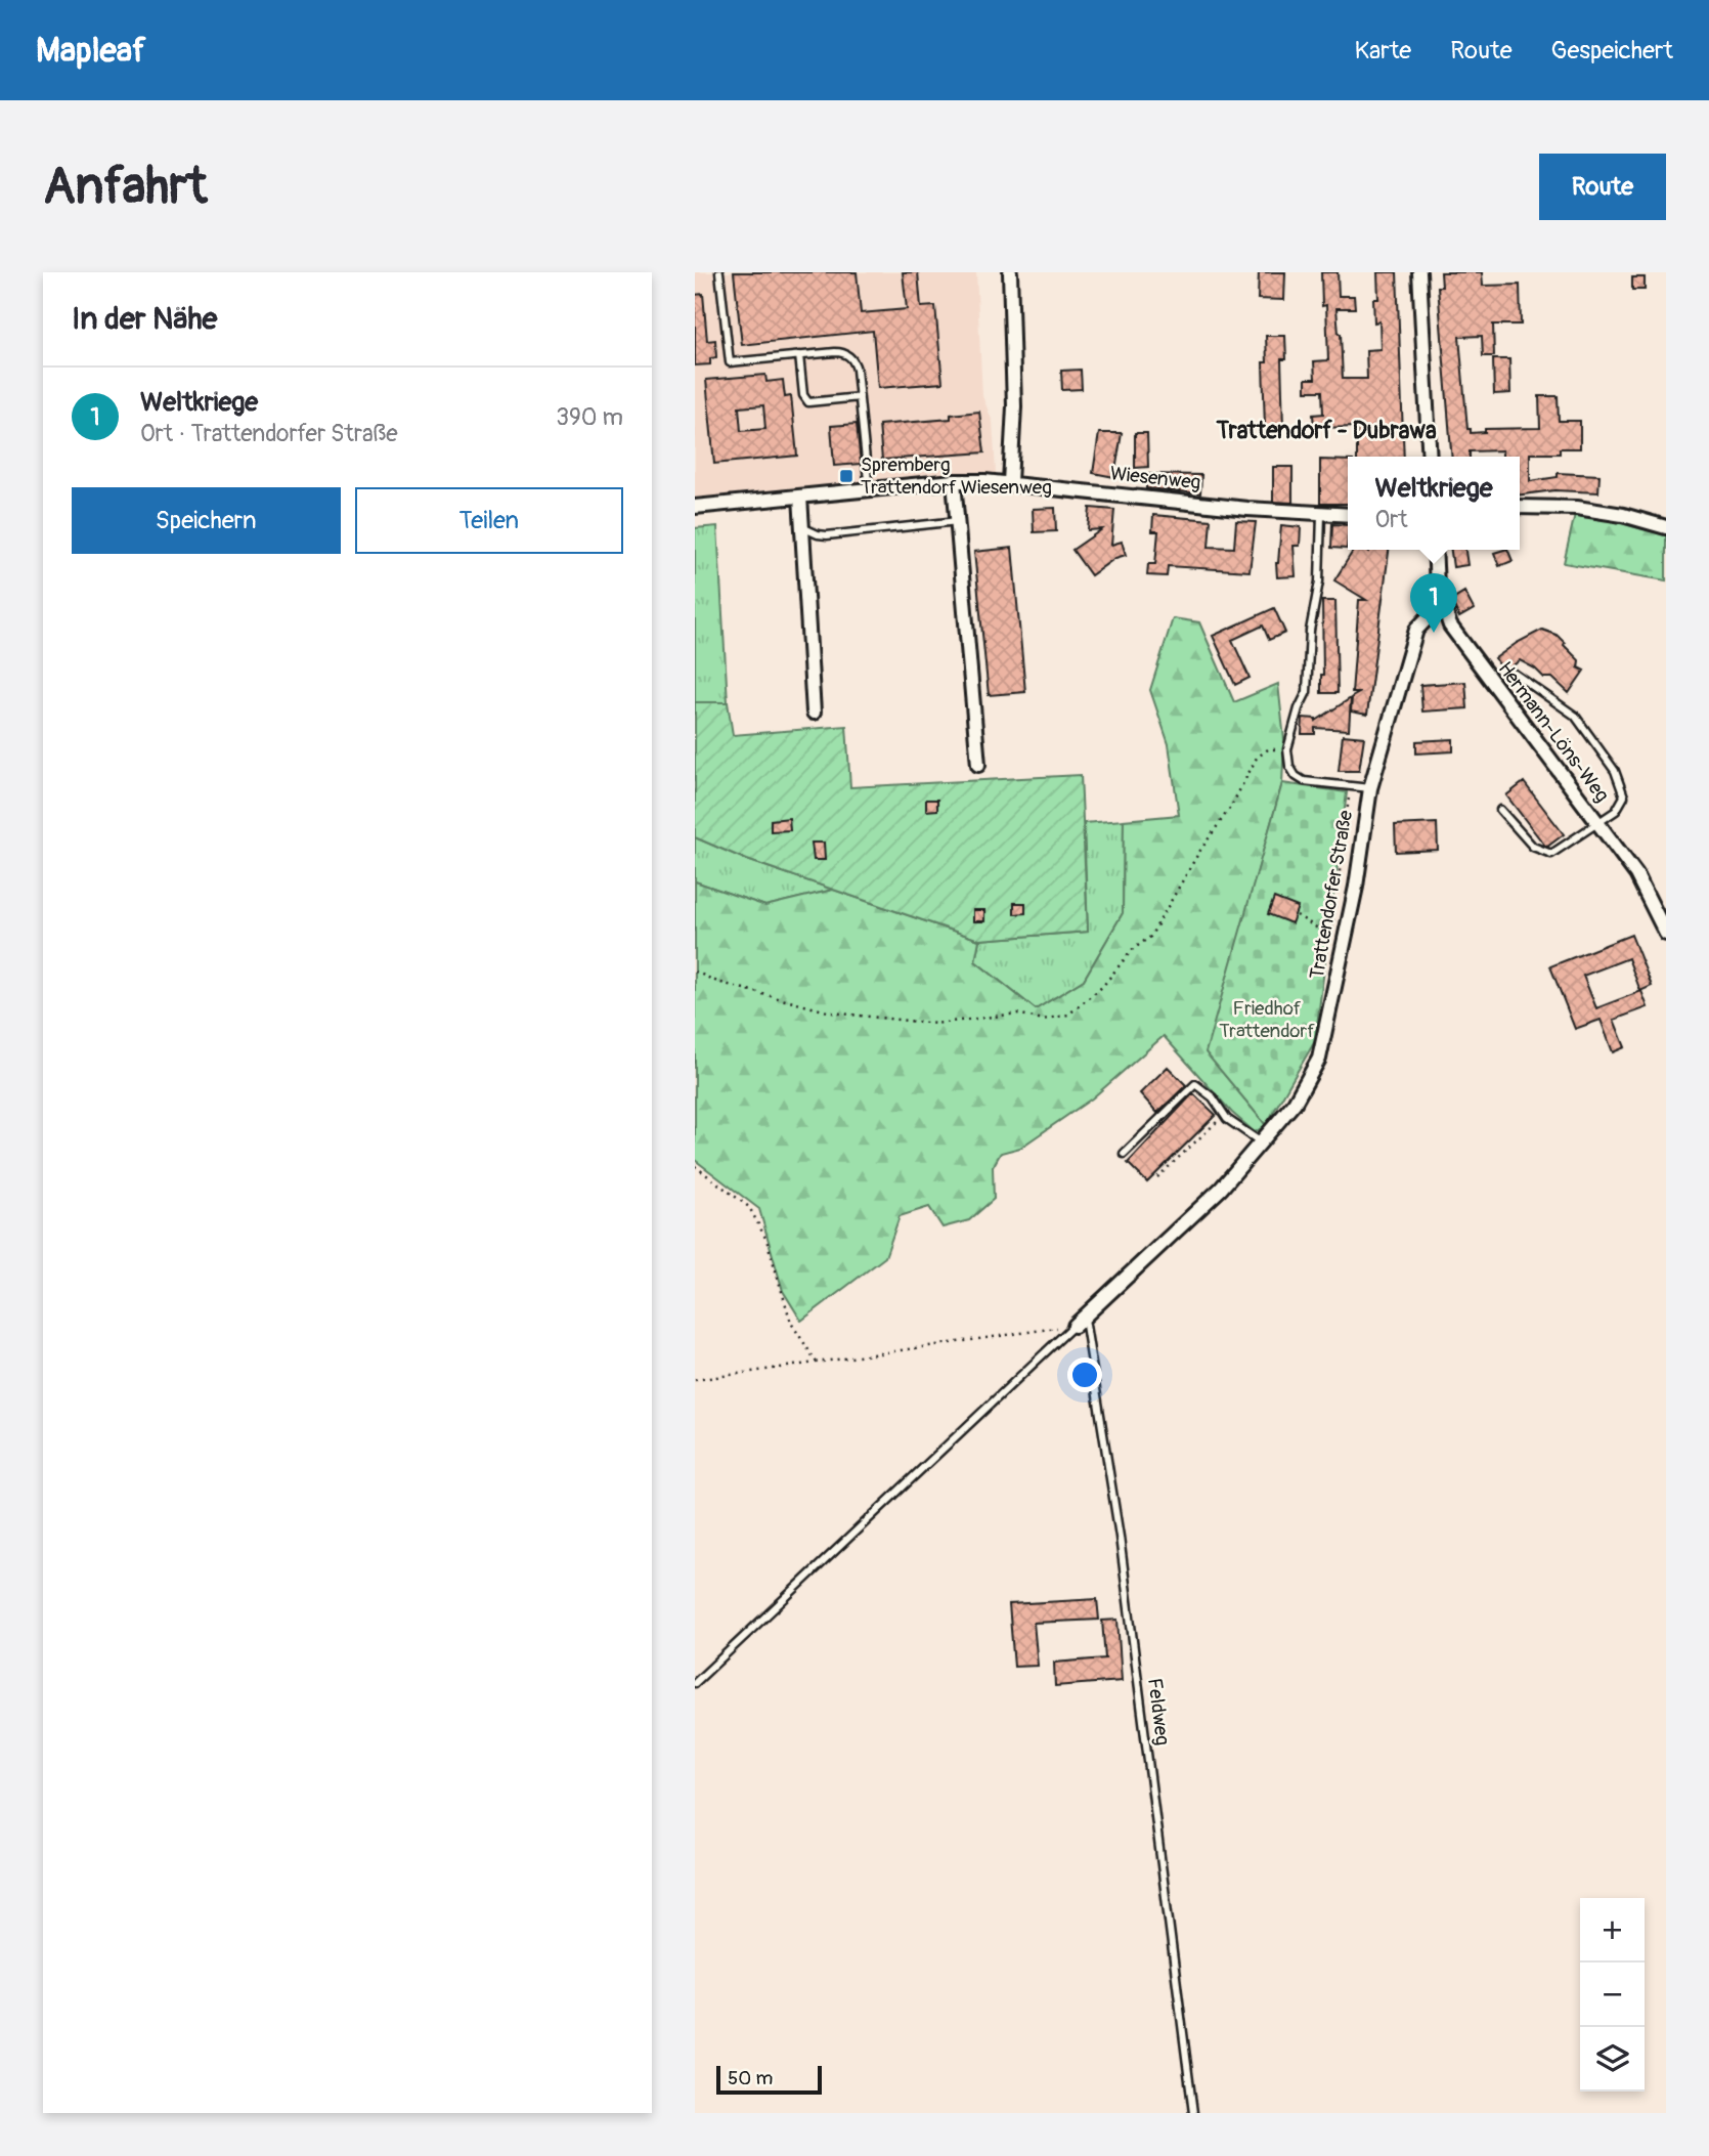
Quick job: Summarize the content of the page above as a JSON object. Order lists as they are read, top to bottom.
{
  "streets": {
    "street": ["Wiesenweg", "Hermann-Löns-Weg", "Trattendorfer Straße"],
    "lane": ["Feldweg"]
  },
  "crossings": [
    ["Hermann-Löns-Weg", "Trattendorfer Straße"],
    ["Trattendorfer Straße", "Feldweg"]
  ],
  "districts": ["Trattendorf - Dubrawa"],
  "parks": ["Friedhof Trattendorf"],
  "places": {
    "transit": ["Spremberg Trattendorf Wiesenweg"]
  },
  "scale_bar": "50 m",
  "page": {
    "header": "Mapleaf",
    "nav": ["Karte", "Route", "Gespeichert"],
    "buttons": [
      "Route",
      ["Speichern", "Teilen"]
    ],
    "title": "Anfahrt",
    "heading": "In der Nähe",
    "list": [
      {
        "mark": "1",
        "name": "Weltkriege",
        "note": "Ort · Trattendorfer Straße",
        "value": "390 m"
      }
    ],
    "popup": ["Weltkriege", "Ort"],
    "pins": "1",
    "map_buttons": ["+", "−"],
    "scale": "50 m"
  }
}
